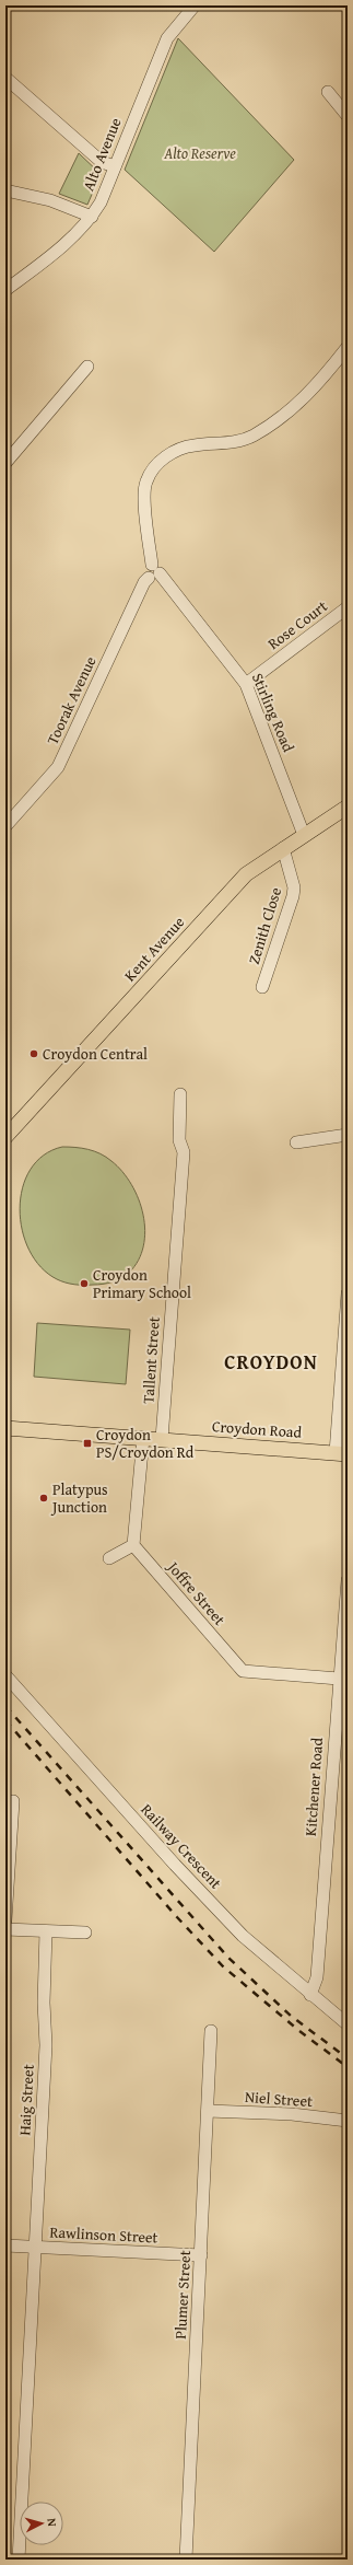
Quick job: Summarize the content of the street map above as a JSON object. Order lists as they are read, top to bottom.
{
  "streets": {
    "main road": ["Kent Avenue", "Croydon Road"],
    "street": [
      "Alto Avenue",
      "Rose Court",
      "Toorak Avenue",
      "Stirling Road",
      "Zenith Close",
      "Tallent Street",
      "Joffre Street",
      "Kitchener Road",
      "Railway Crescent",
      "Niel Street",
      "Haig Street",
      "Rawlinson Street",
      "Plumer Street"
    ]
  },
  "crossings": [
    ["Rose Court", "Stirling Road"],
    ["Toorak Avenue", "Stirling Road"],
    ["Stirling Road", "Kent Avenue"],
    ["Zenith Close", "Kent Avenue"],
    ["Tallent Street", "Croydon Road"],
    ["Joffre Street", "Kitchener Road"],
    ["Kitchener Road", "Railway Crescent"],
    ["Niel Street", "Plumer Street"],
    ["Haig Street", "Rawlinson Street"],
    ["Rawlinson Street", "Plumer Street"]
  ],
  "districts": ["CROYDON"],
  "parks": ["Alto Reserve"],
  "places": {
    "other": ["Croydon Central", "Croydon Primary School", "Platypus Junction"],
    "transit": ["Croydon PS/Croydon Rd"]
  },
  "north": "right"
}
